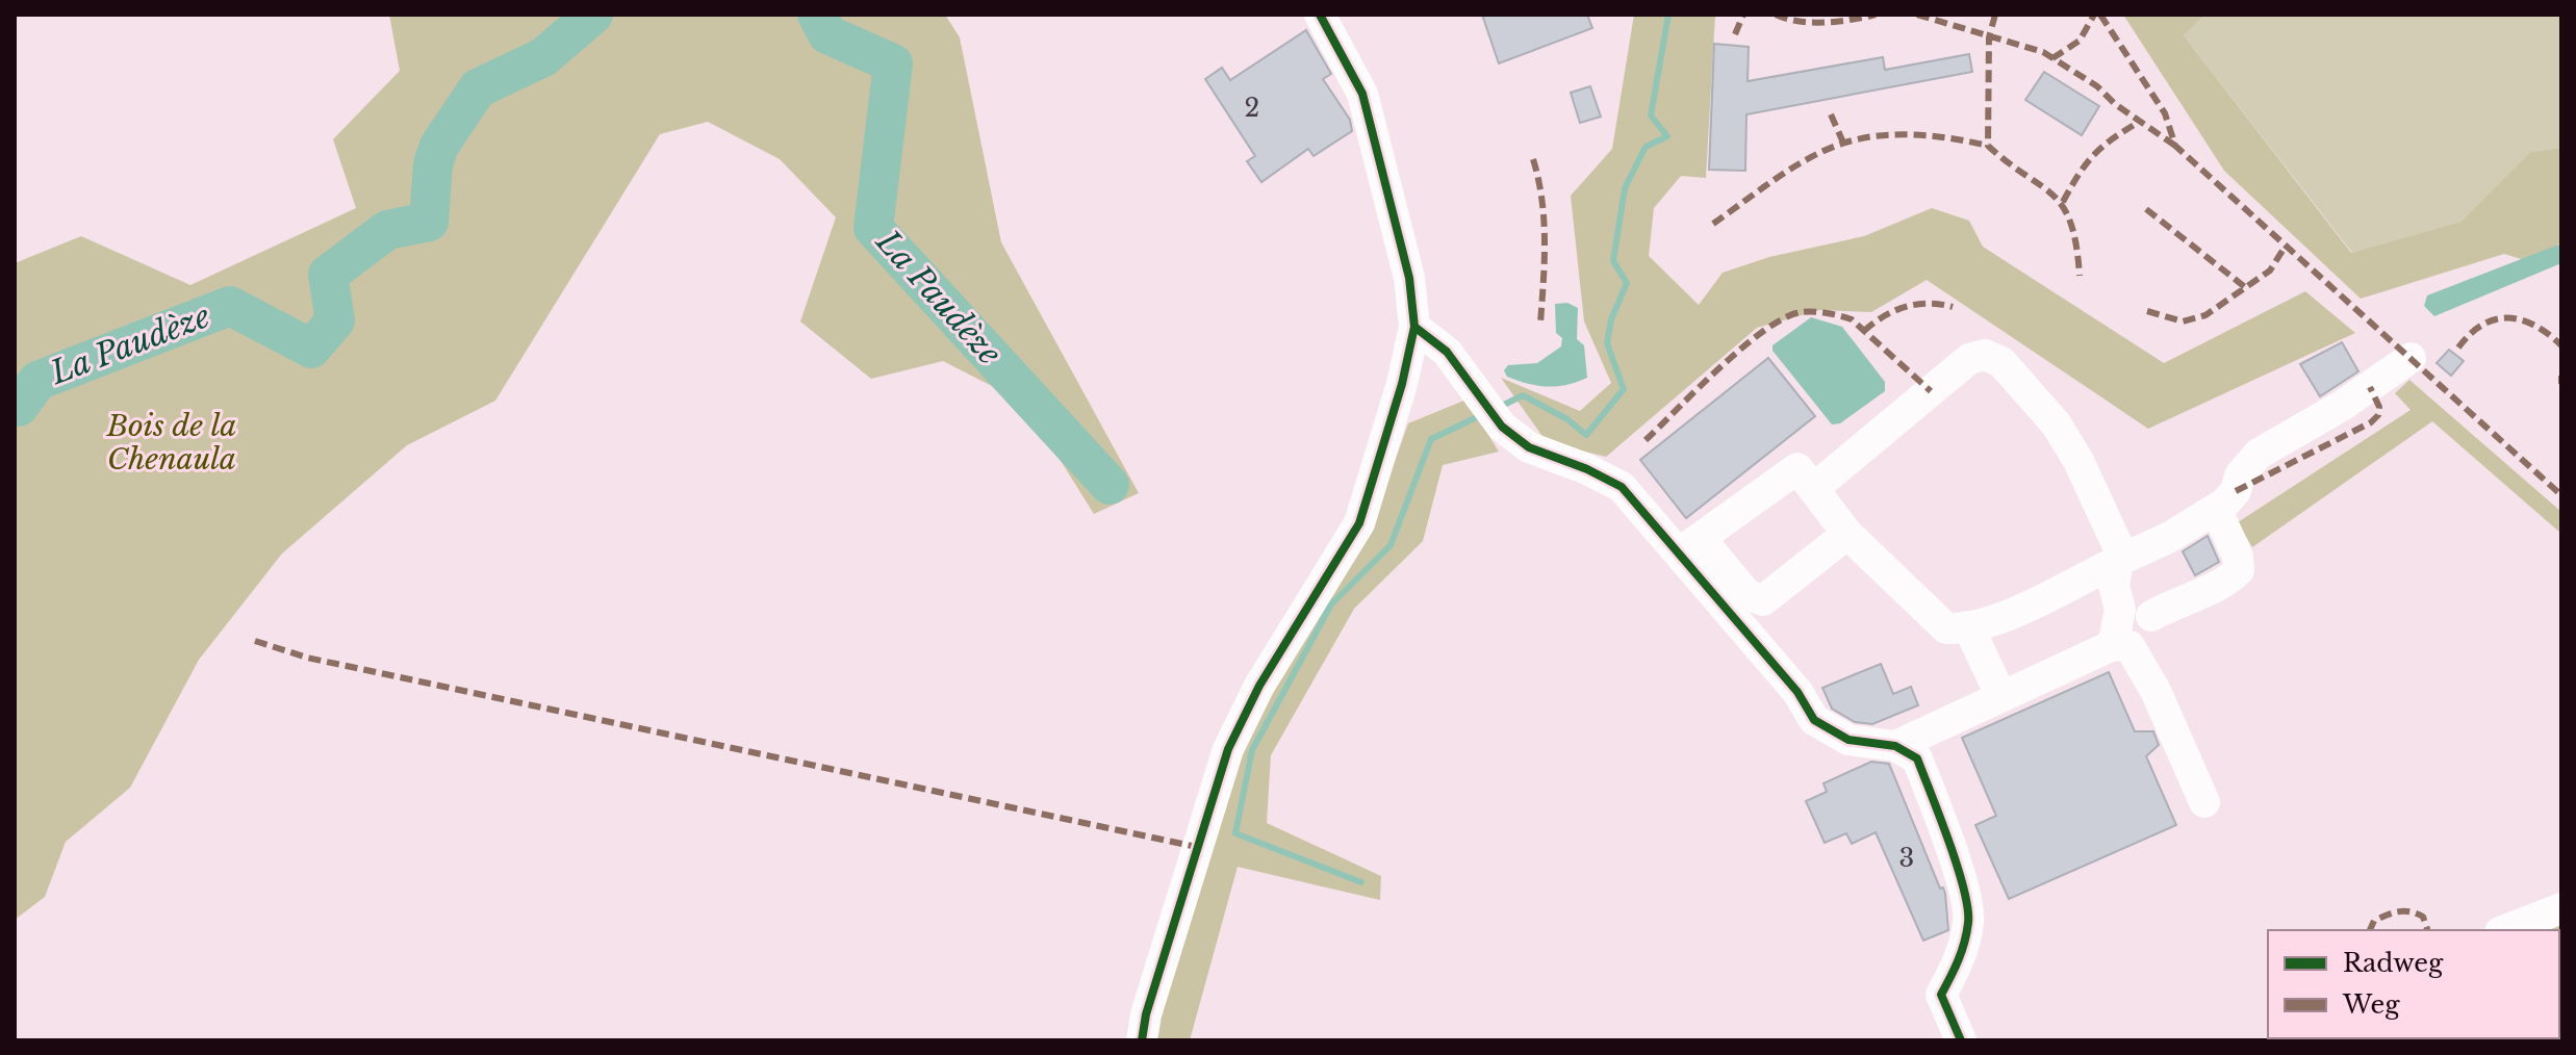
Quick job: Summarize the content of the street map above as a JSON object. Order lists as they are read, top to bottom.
{
  "water": ["La Paudèze"],
  "parks": ["Bois de la Chenaula"],
  "house_numbers": ["2", "3"],
  "legend": ["Radweg", "Weg"]
}
